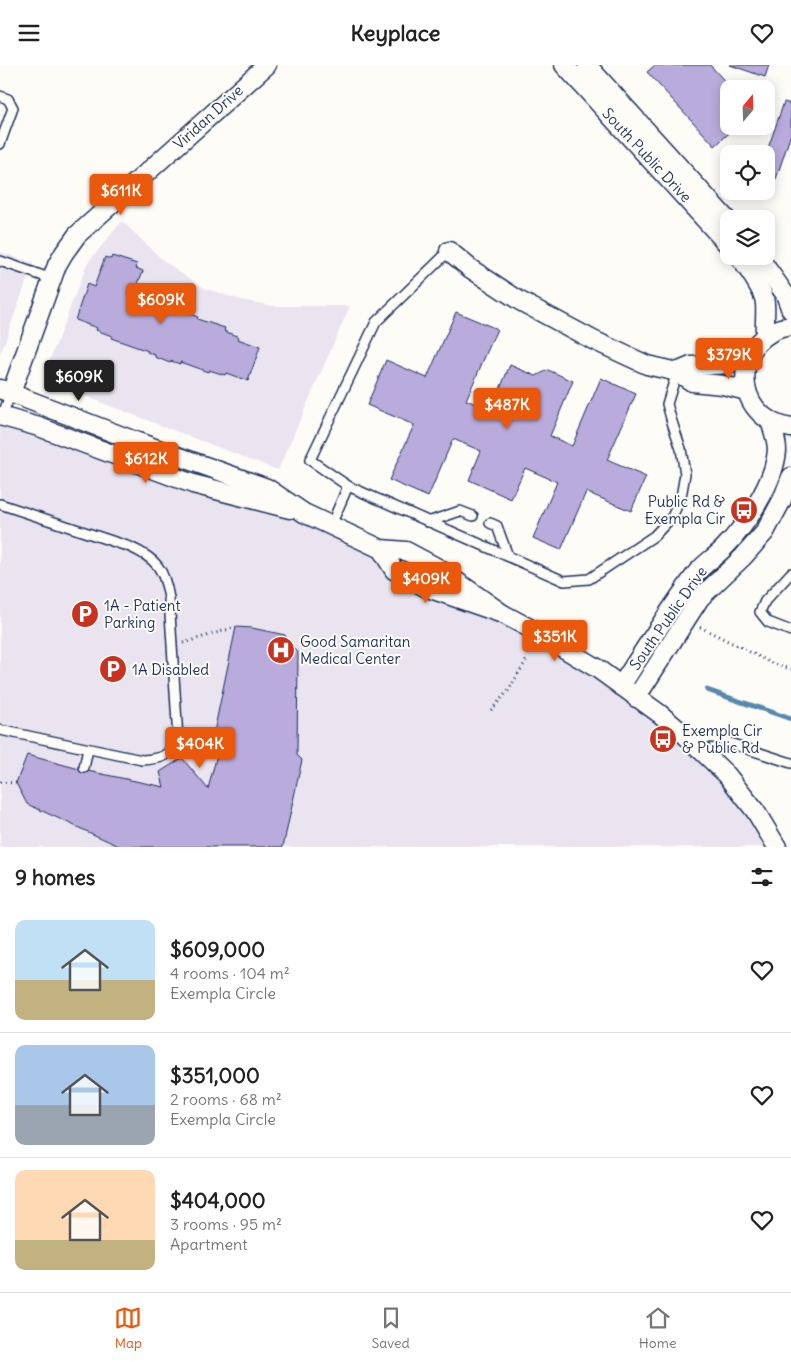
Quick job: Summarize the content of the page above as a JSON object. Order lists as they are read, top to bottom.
{
  "streets": {
    "street": ["Viridan Drive", "South Public Drive"]
  },
  "places": {
    "bus stop": ["Public Rd & Exempla Cir", "Exempla Cir & Public Rd"],
    "parking": ["1A - Patient Parking", "1A Disabled"],
    "hospital": ["Good Samaritan Medical Center"]
  },
  "north": "top",
  "page": {
    "header": "Keyplace",
    "price": [
      "$611K",
      "$609K",
      "$379K",
      "$609K",
      "$487K",
      "$612K",
      "$409K",
      "$351K",
      "$404K"
    ],
    "heading": "9 homes",
    "list": [
      {
        "name": "$609,000",
        "note": "4 rooms · 104 m² · Exempla Circle"
      },
      {
        "name": "$351,000",
        "note": "2 rooms · 68 m² · Exempla Circle"
      },
      {
        "name": "$404,000",
        "note": "3 rooms · 95 m² · Apartment"
      }
    ],
    "tabs": ["Map", "Saved", "Home"]
  }
}
